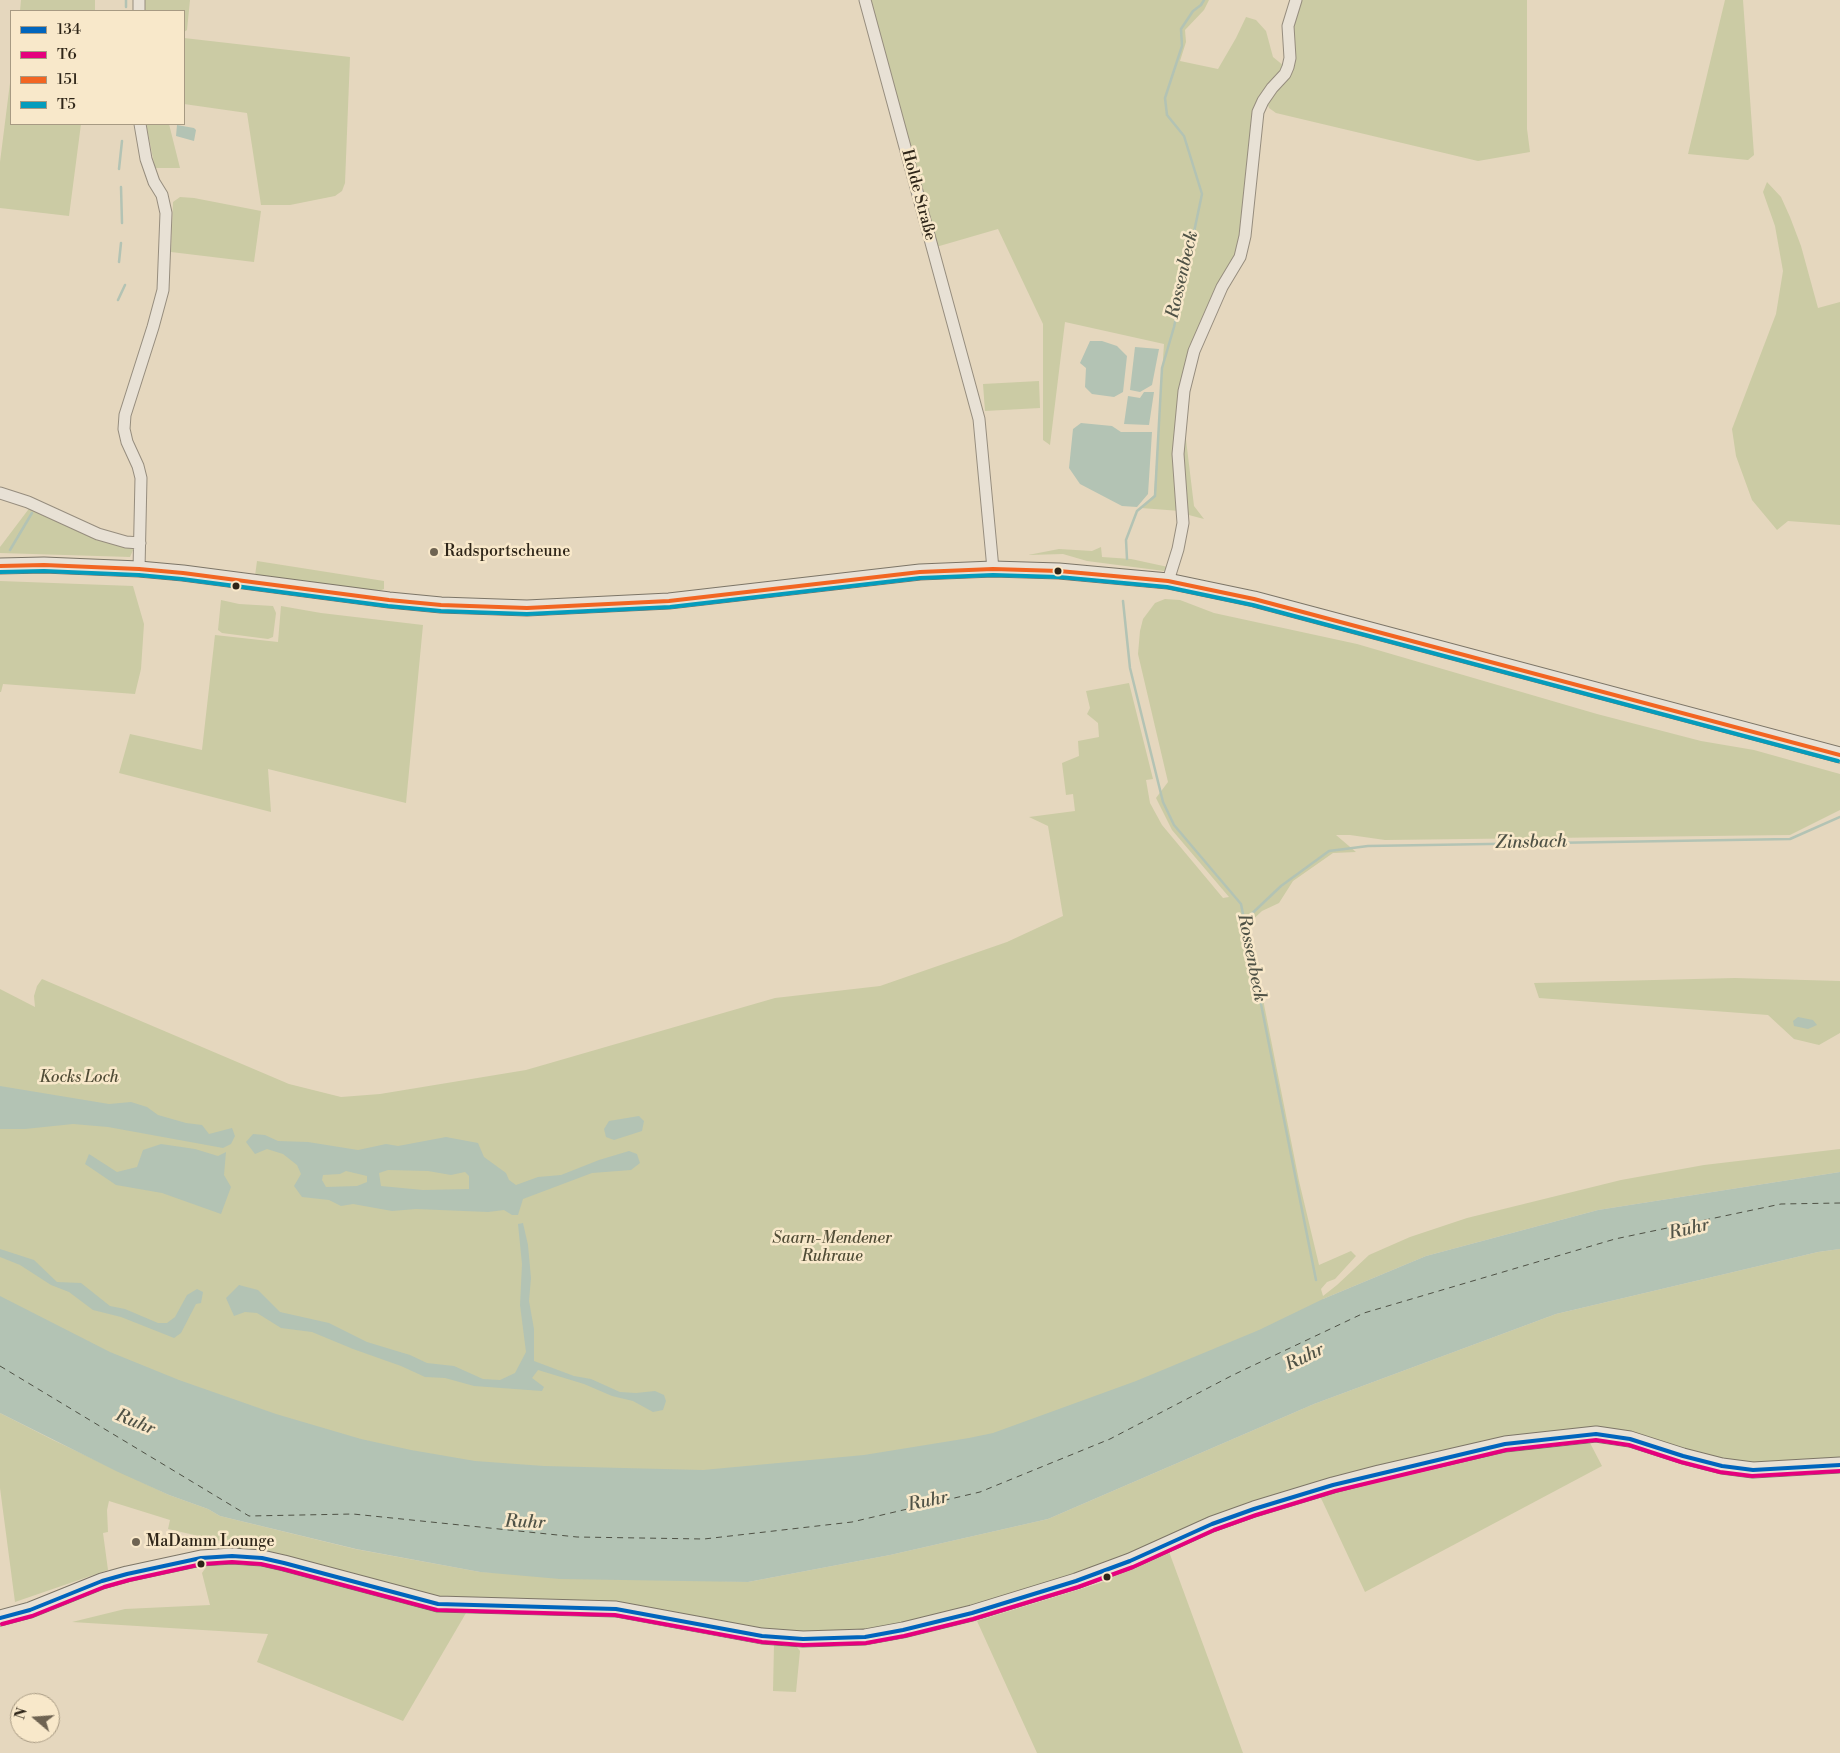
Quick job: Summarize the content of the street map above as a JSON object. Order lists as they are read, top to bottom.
{
  "streets": {
    "street": ["Holde Straße"]
  },
  "water": ["Rossenbeck", "Zinsbach", "Ruhr"],
  "parks": ["Kocks Loch", "Saarn-Mendener Ruhraue"],
  "places": ["Radsportscheune", "MaDamm Lounge"],
  "lines": [
    "transit line 151",
    "transit line T5",
    "transit line 134",
    "transit line T6"
  ],
  "legend": [
    "134",
    "T6",
    "151",
    "T5"
  ],
  "north": "left"
}
